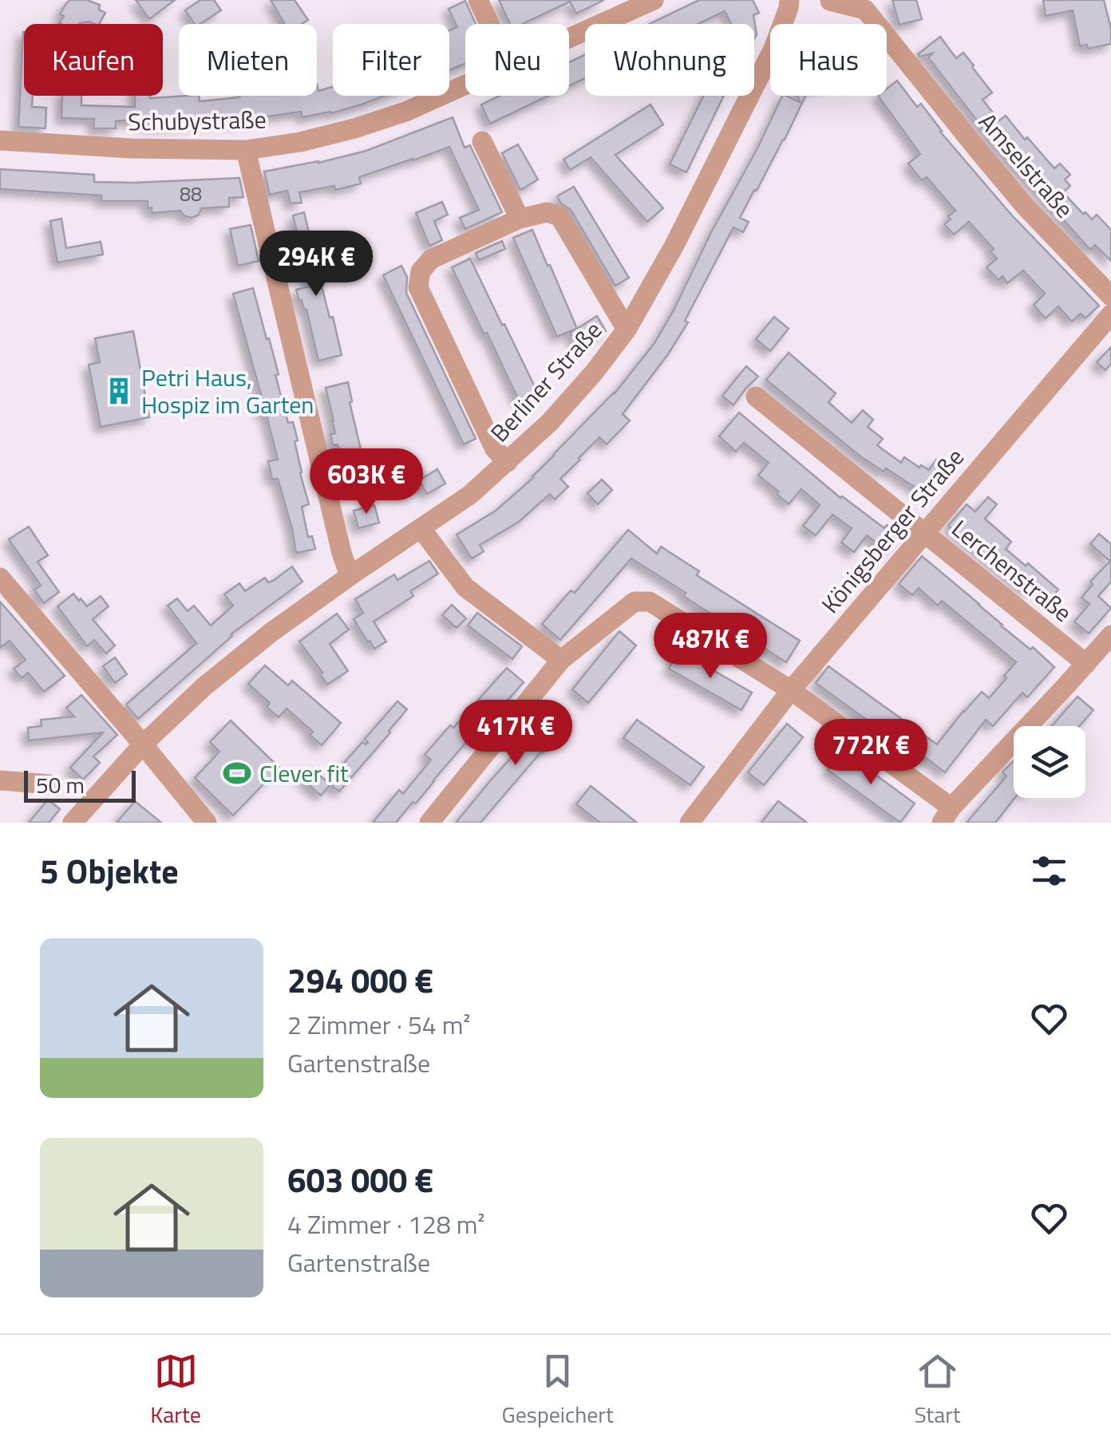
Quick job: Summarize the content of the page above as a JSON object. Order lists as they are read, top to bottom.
{
  "streets": {
    "street": [
      "Schubystraße",
      "Amselstraße",
      "Berliner Straße",
      "Königsberger Straße",
      "Lerchenstraße"
    ]
  },
  "crossings": [
    ["Königsberger Straße", "Lerchenstraße"]
  ],
  "places": {
    "building": ["Petri Haus, Hospiz im Garten"],
    "sports": ["Clever fit"]
  },
  "house_numbers": ["88"],
  "scale_bar": "50 m",
  "page": {
    "chip": [
      "Kaufen",
      "Mieten",
      "Filter",
      "Neu",
      "Wohnung",
      "Haus"
    ],
    "price": [
      "294K €",
      "603K €",
      "487K €",
      "417K €",
      "772K €"
    ],
    "scale": "50 m",
    "heading": "5 Objekte",
    "list": [
      {
        "name": "294 000 €",
        "note": "2 Zimmer · 54 m² · Gartenstraße"
      },
      {
        "name": "603 000 €",
        "note": "4 Zimmer · 128 m² · Gartenstraße"
      }
    ],
    "tabs": ["Karte", "Gespeichert", "Start"]
  }
}
